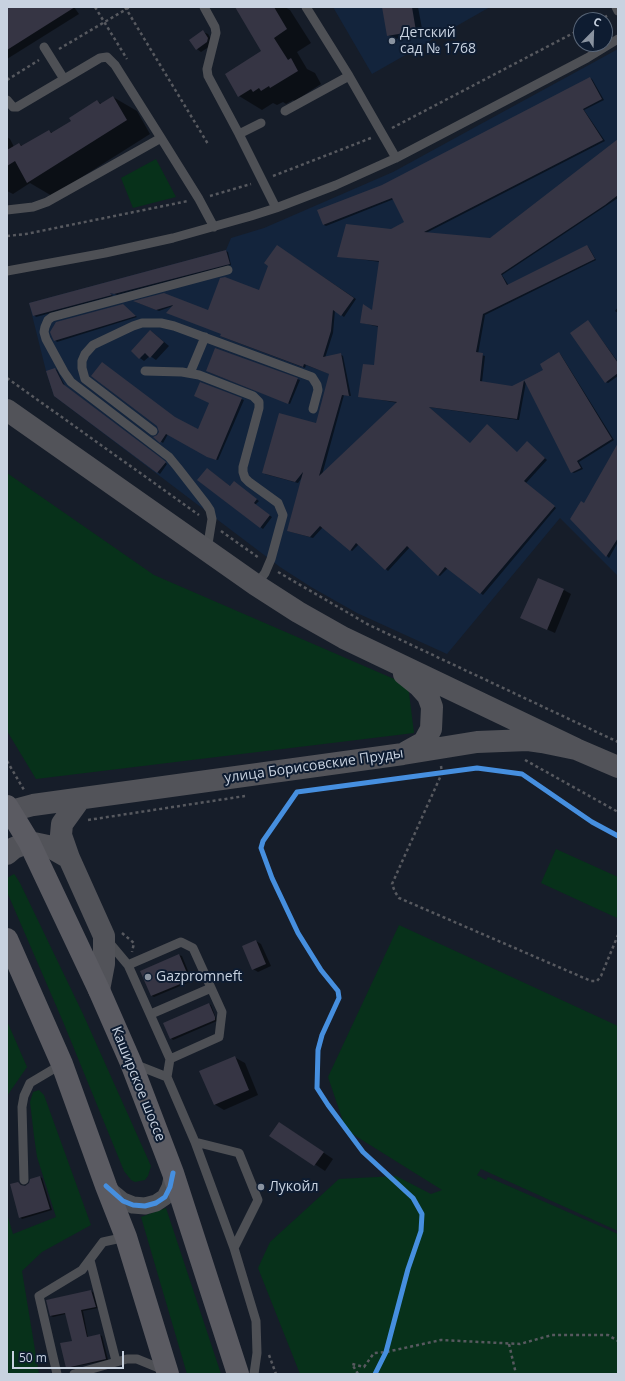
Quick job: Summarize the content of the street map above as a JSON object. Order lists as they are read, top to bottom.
{
  "streets": {
    "main road": ["улица Борисовские Пруды", "Каширское шоссе"]
  },
  "crossings": [
    ["улица Борисовские Пруды", "Каширское шоссе"]
  ],
  "places": ["Детский сад № 1768", "Gazpromneft", "Лукойл"],
  "scale_bar": "50 m",
  "north": "top right"
}
